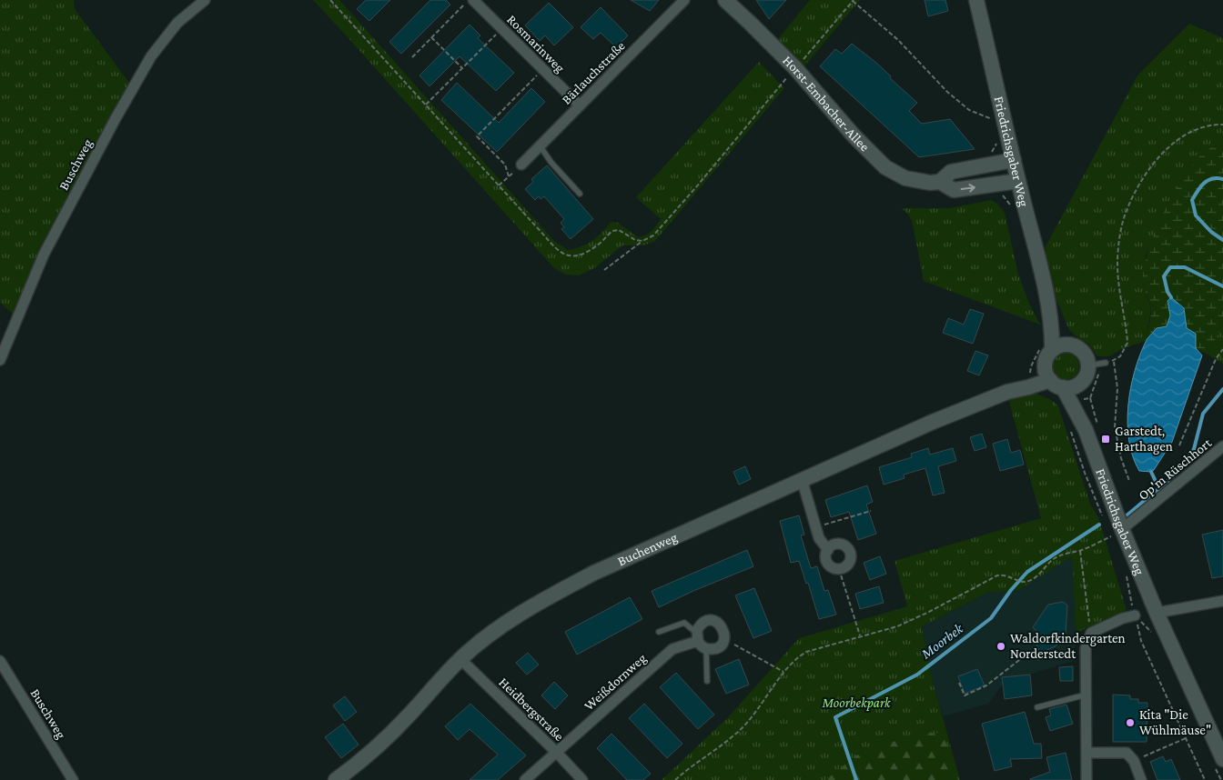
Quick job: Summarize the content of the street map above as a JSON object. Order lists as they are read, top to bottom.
{
  "streets": {
    "street": [
      "Rosmarinweg",
      "Bärlauchstraße",
      "Horst-Embacher-Allee",
      "Friedrichsgaber Weg",
      "Buschweg",
      "Op'm Rüschhort",
      "Buchenweg",
      "Weißdornweg",
      "Heidbergstraße"
    ]
  },
  "crossings": [
    ["Rosmarinweg", "Bärlauchstraße"],
    ["Horst-Embacher-Allee", "Friedrichsgaber Weg"],
    ["Friedrichsgaber Weg", "Op'm Rüschhort"],
    ["Friedrichsgaber Weg", "Buchenweg"],
    ["Buchenweg", "Heidbergstraße"],
    ["Weißdornweg", "Heidbergstraße"]
  ],
  "water": ["Moorbek"],
  "parks": ["Moorbekpark"],
  "places": {
    "transit": ["Garstedt, Harthagen"],
    "other": ["Waldorfkindergarten Norderstedt", "Kita \"Die Wühlmäuse\""]
  }
}
